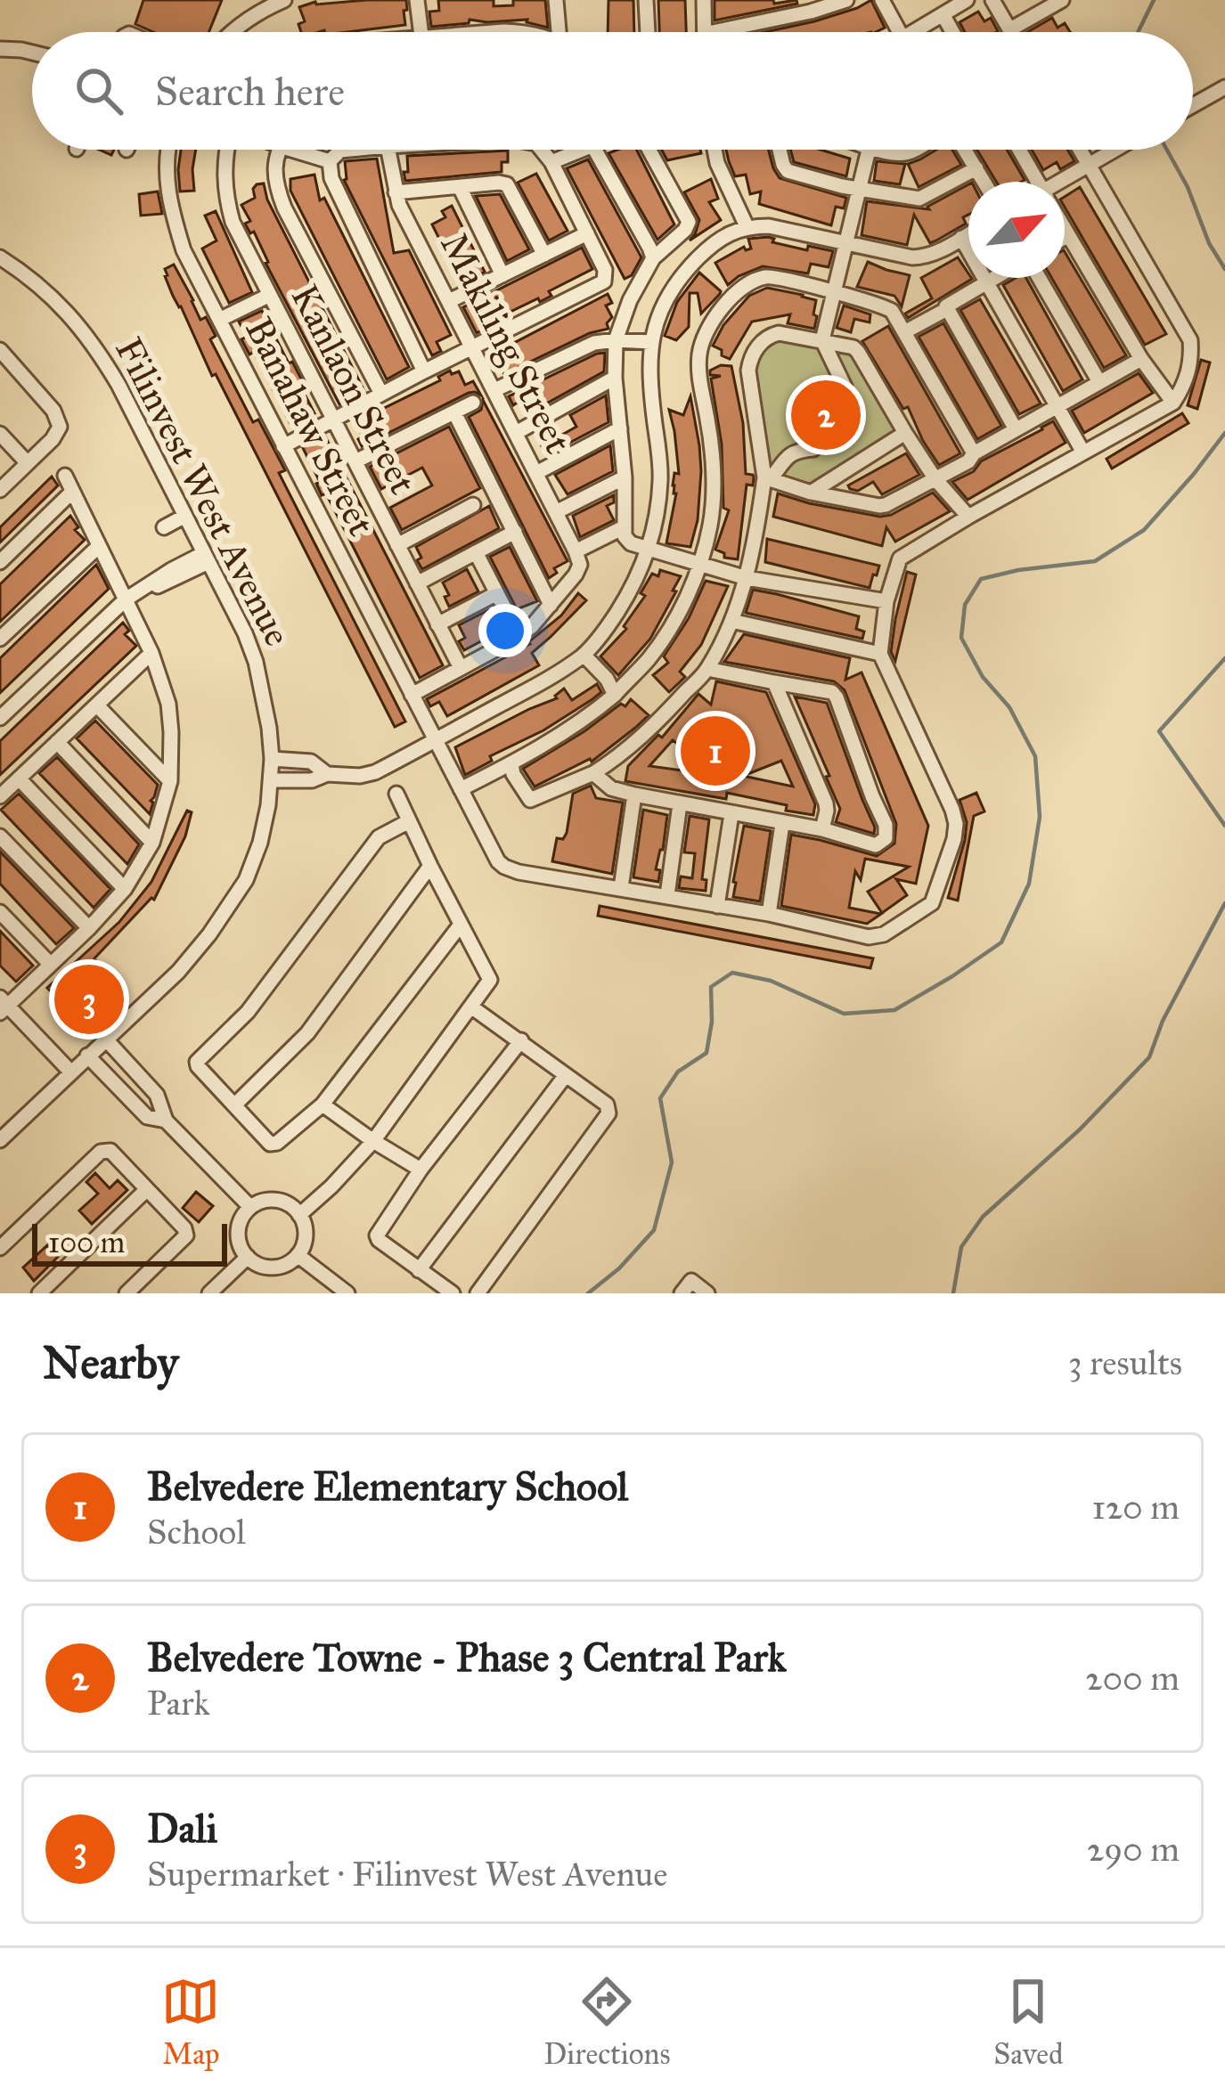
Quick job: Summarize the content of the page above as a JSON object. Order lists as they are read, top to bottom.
{
  "streets": {
    "street": [
      "Makiling Street",
      "Kanlaon Street",
      "Banahaw Street",
      "Filinvest West Avenue"
    ]
  },
  "scale_bar": "100 m",
  "north": "top right",
  "page": {
    "search": "Search here",
    "pins": ["2", "1", "3"],
    "scale": "100 m",
    "heading": ["Nearby", "3 results"],
    "list": [
      {
        "mark": "1",
        "name": "Belvedere Elementary School",
        "note": "School",
        "value": "120 m"
      },
      {
        "mark": "2",
        "name": "Belvedere Towne - Phase 3 Central Park",
        "note": "Park",
        "value": "200 m"
      },
      {
        "mark": "3",
        "name": "Dali",
        "note": "Supermarket · Filinvest West Avenue",
        "value": "290 m"
      }
    ],
    "nav": ["Map", "Directions", "Saved"]
  }
}
